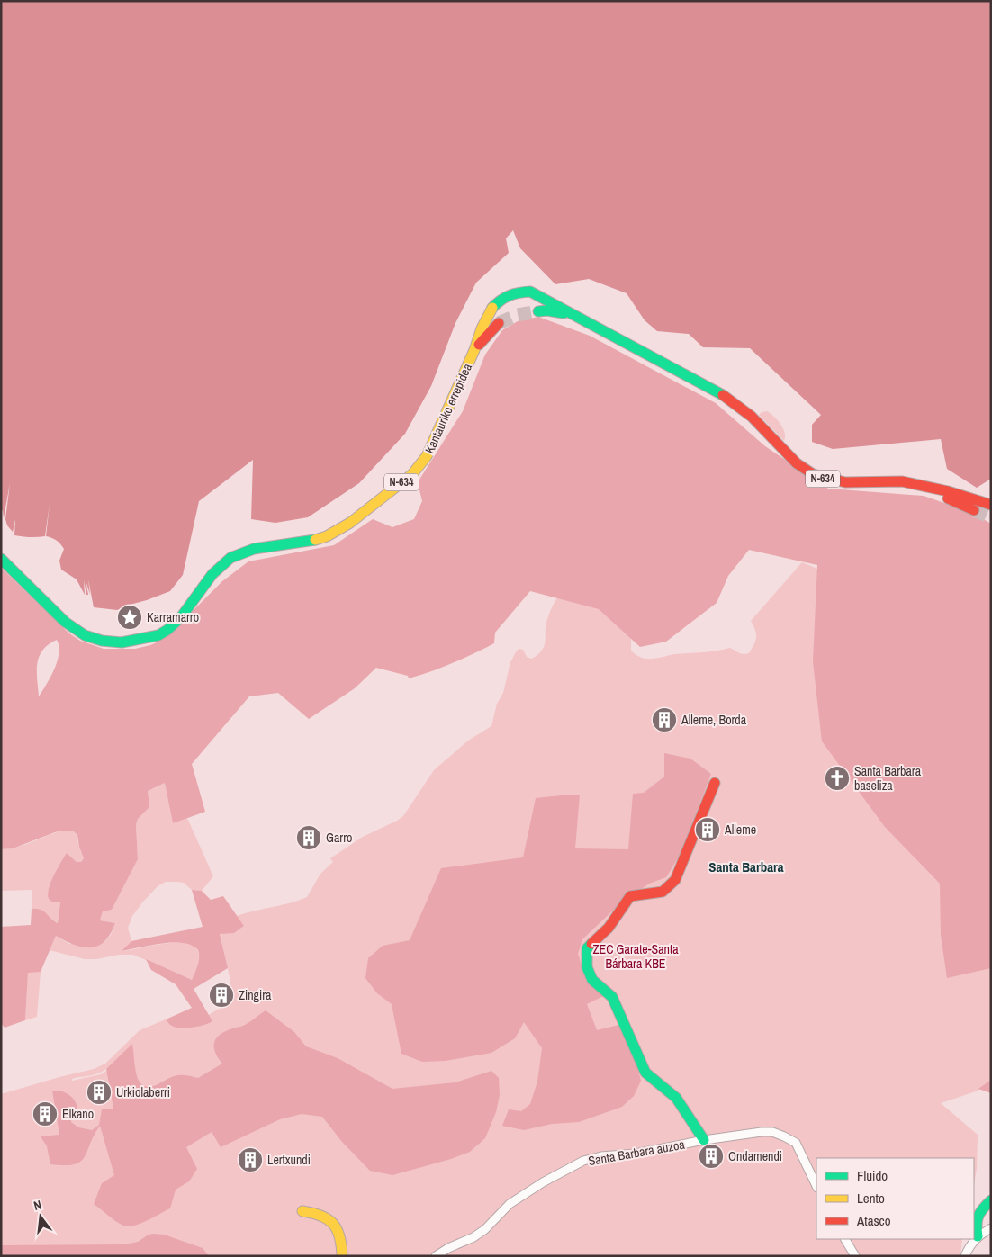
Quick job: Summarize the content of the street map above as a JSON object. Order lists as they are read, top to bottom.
{
  "streets": {
    "main road": ["Kantauriko errepidea", "N-634", "Santa Barbara auzoa"]
  },
  "crossings": [
    ["Kantauriko errepidea", "N-634"]
  ],
  "districts": ["Santa Barbara"],
  "parks": ["ZEC Garate-Santa Bárbara KBE"],
  "places": {
    "place": ["Karramarro"],
    "building": [
      "Alleme, Borda",
      "Alleme",
      "Garro",
      "Zingira",
      "Urkiolaberri",
      "Elkano",
      "Ondamendi",
      "Lertxundi"
    ],
    "church": ["Santa Barbara baseliza"]
  },
  "legend": ["Fluido", "Lento", "Atasco"],
  "north": "top"
}
